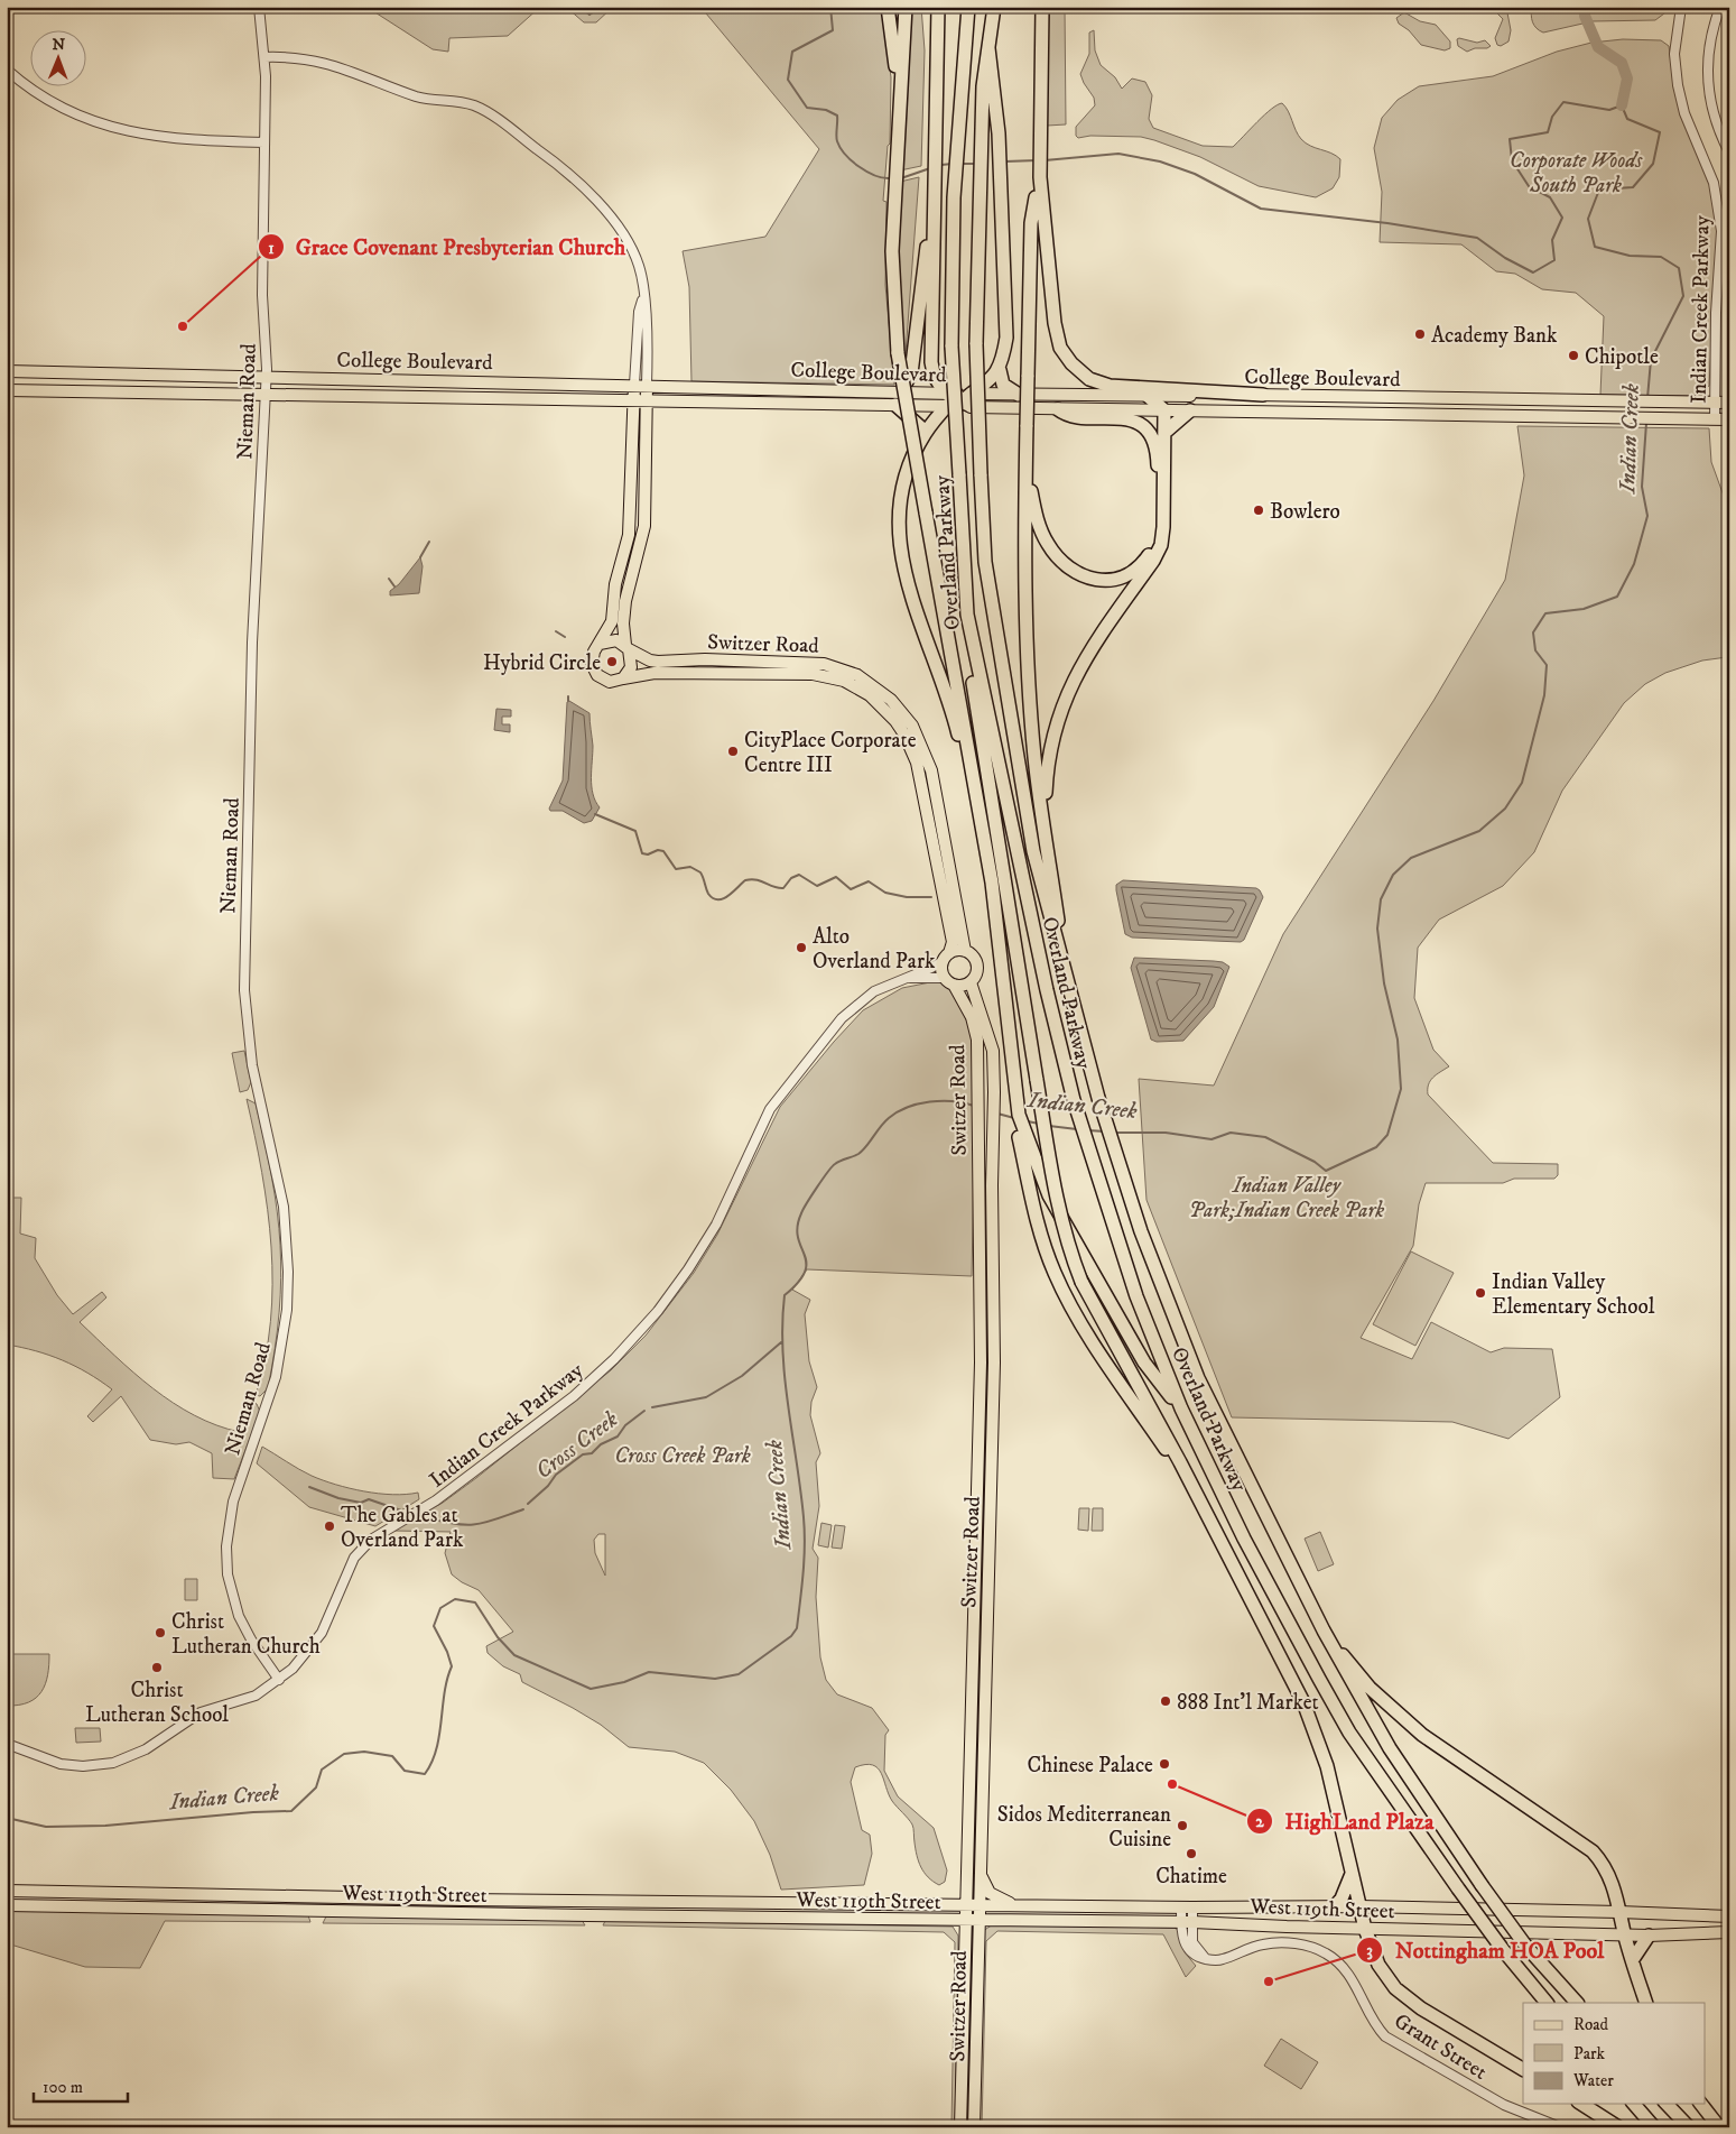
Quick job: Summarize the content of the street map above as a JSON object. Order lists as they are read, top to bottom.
{
  "streets": {
    "highway": ["Overland Parkway"],
    "main road": ["College Boulevard", "Switzer Road", "West 119th Street"],
    "street": ["Indian Creek Parkway", "Nieman Road", "Grant Street"]
  },
  "crossings": [
    ["Indian Creek Parkway", "College Boulevard"],
    ["Indian Creek Parkway", "Nieman Road"],
    ["Indian Creek Parkway", "Switzer Road"],
    ["College Boulevard", "Nieman Road"],
    ["Switzer Road", "West 119th Street"],
    ["West 119th Street", "Grant Street"]
  ],
  "water": ["Indian Creek", "Cross Creek"],
  "parks": ["Corporate Woods South Park", "Indian Valley Park;Indian Creek Park", "Cross Creek Park"],
  "places": [
    "Grace Covenant Presbyterian Church",
    "Academy Bank",
    "Chipotle",
    "Bowlero",
    "Hybrid Circle",
    "CityPlace Corporate Centre III",
    "Alto Overland Park",
    "Indian Valley Elementary School",
    "The Gables at Overland Park",
    "Christ Lutheran Church",
    "Christ Lutheran School",
    "888 Int'l Market",
    "Chinese Palace",
    "HighLand Plaza",
    "Sidos Mediterranean Cuisine",
    "Chatime",
    "Nottingham HOA Pool"
  ],
  "legend": ["Road", "Park", "Water"],
  "scale_bar": "100 m",
  "north": "top"
}
